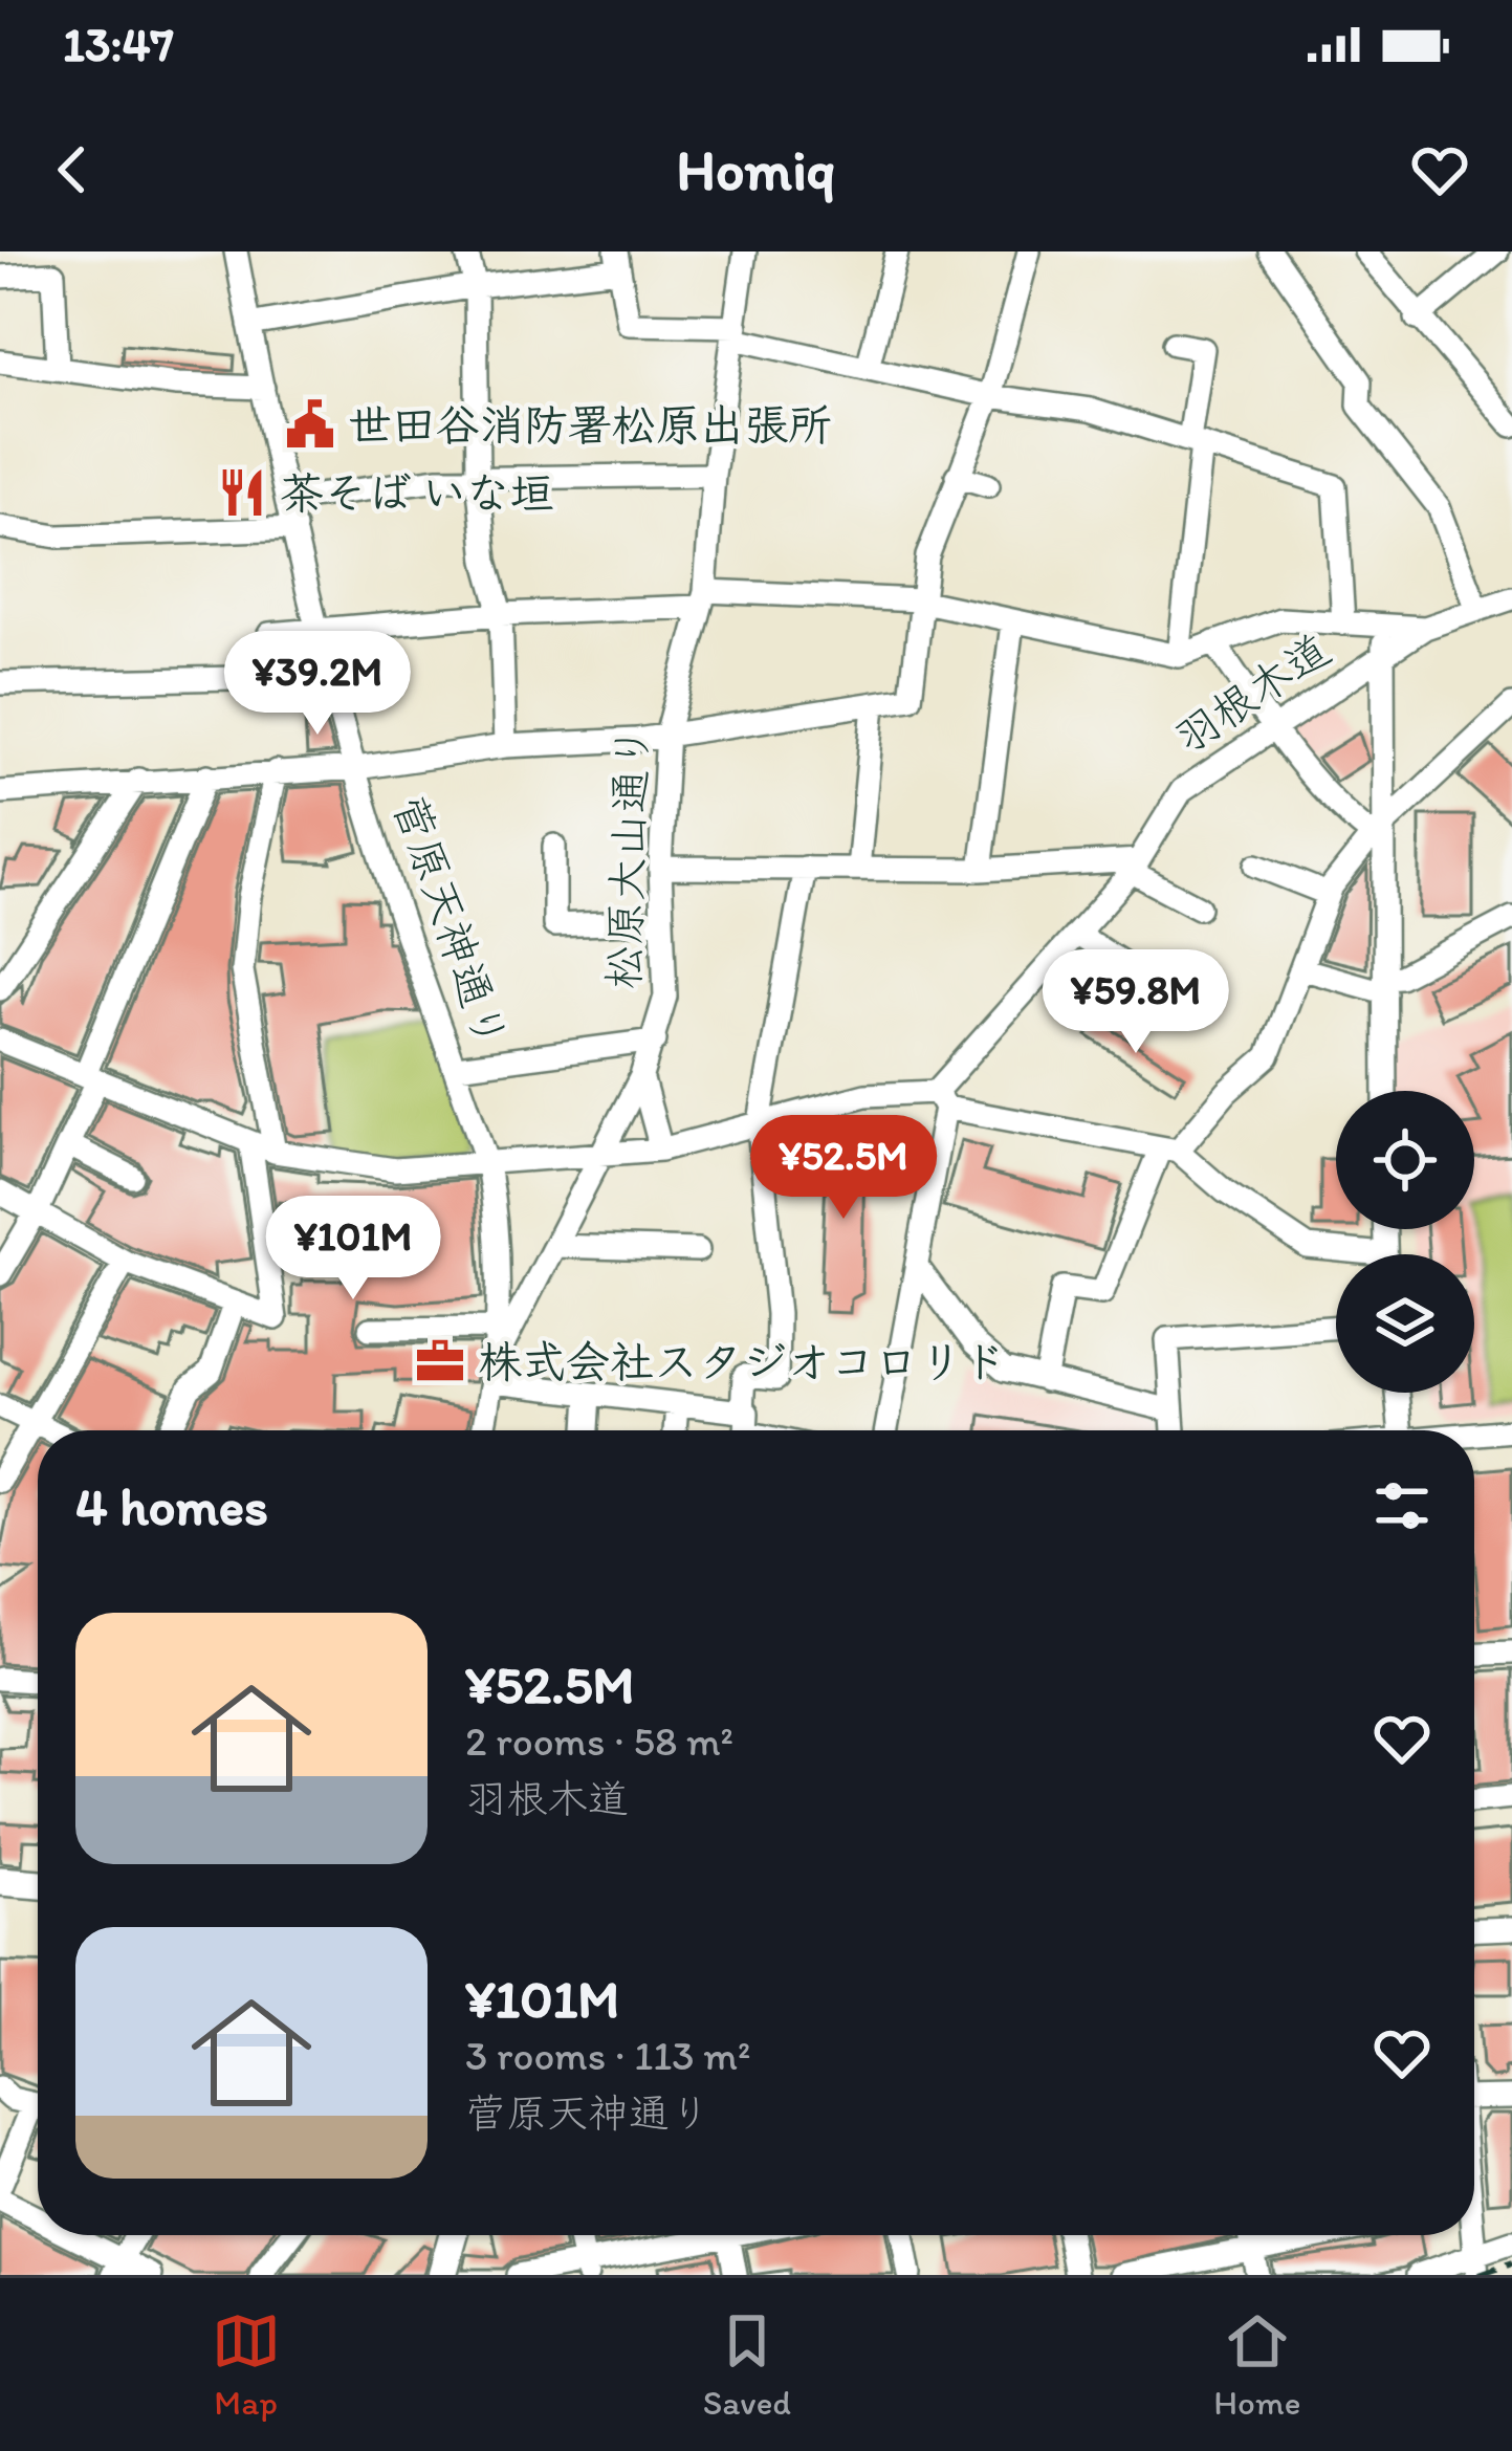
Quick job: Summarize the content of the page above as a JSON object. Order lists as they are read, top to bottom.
{
  "streets": {
    "street": ["羽根木道", "松原大山通り", "菅原天神通り"]
  },
  "crossings": [
    ["松原大山通り", "菅原天神通り"]
  ],
  "places": {
    "public building": ["世田谷消防署松原出張所"],
    "restaurant": ["茶そば いな垣"],
    "office": ["株式会社スタジオコロリド"]
  },
  "page": {
    "status": "13:47",
    "header": "Homiq",
    "price": [
      "¥39.2M",
      "¥59.8M",
      "¥52.5M",
      "¥101M"
    ],
    "heading": "4 homes",
    "list": [
      {
        "name": "¥52.5M",
        "note": "2 rooms · 58 m² · 羽根木道"
      },
      {
        "name": "¥101M",
        "note": "3 rooms · 113 m² · 菅原天神通り"
      }
    ],
    "tabs": ["Map", "Saved", "Home"]
  }
}
